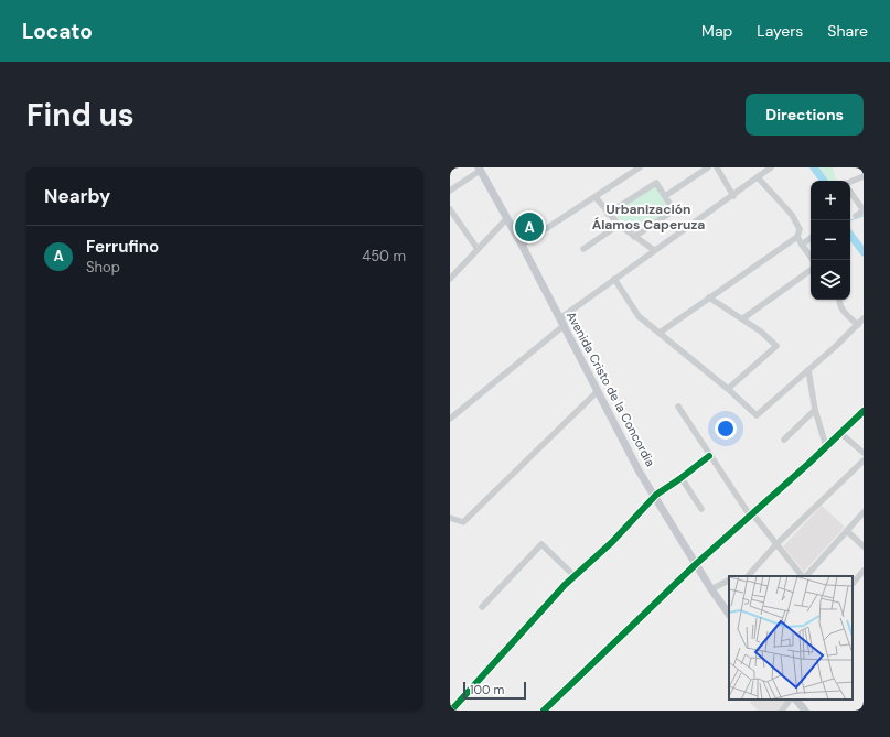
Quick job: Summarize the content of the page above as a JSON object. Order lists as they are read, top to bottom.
{
  "streets": {
    "main road": ["Avenida Cristo de la Concordia"]
  },
  "districts": ["Urbanización Álamos Caperuza"],
  "scale_bar": "100 m",
  "page": {
    "header": "Locato",
    "nav": ["Map", "Layers", "Share"],
    "buttons": "Directions",
    "title": "Find us",
    "heading": "Nearby",
    "map_buttons": ["+", "−"],
    "pins": "A",
    "list": [
      {
        "mark": "A",
        "name": "Ferrufino",
        "note": "Shop",
        "value": "450 m"
      }
    ],
    "scale": "100 m"
  }
}
